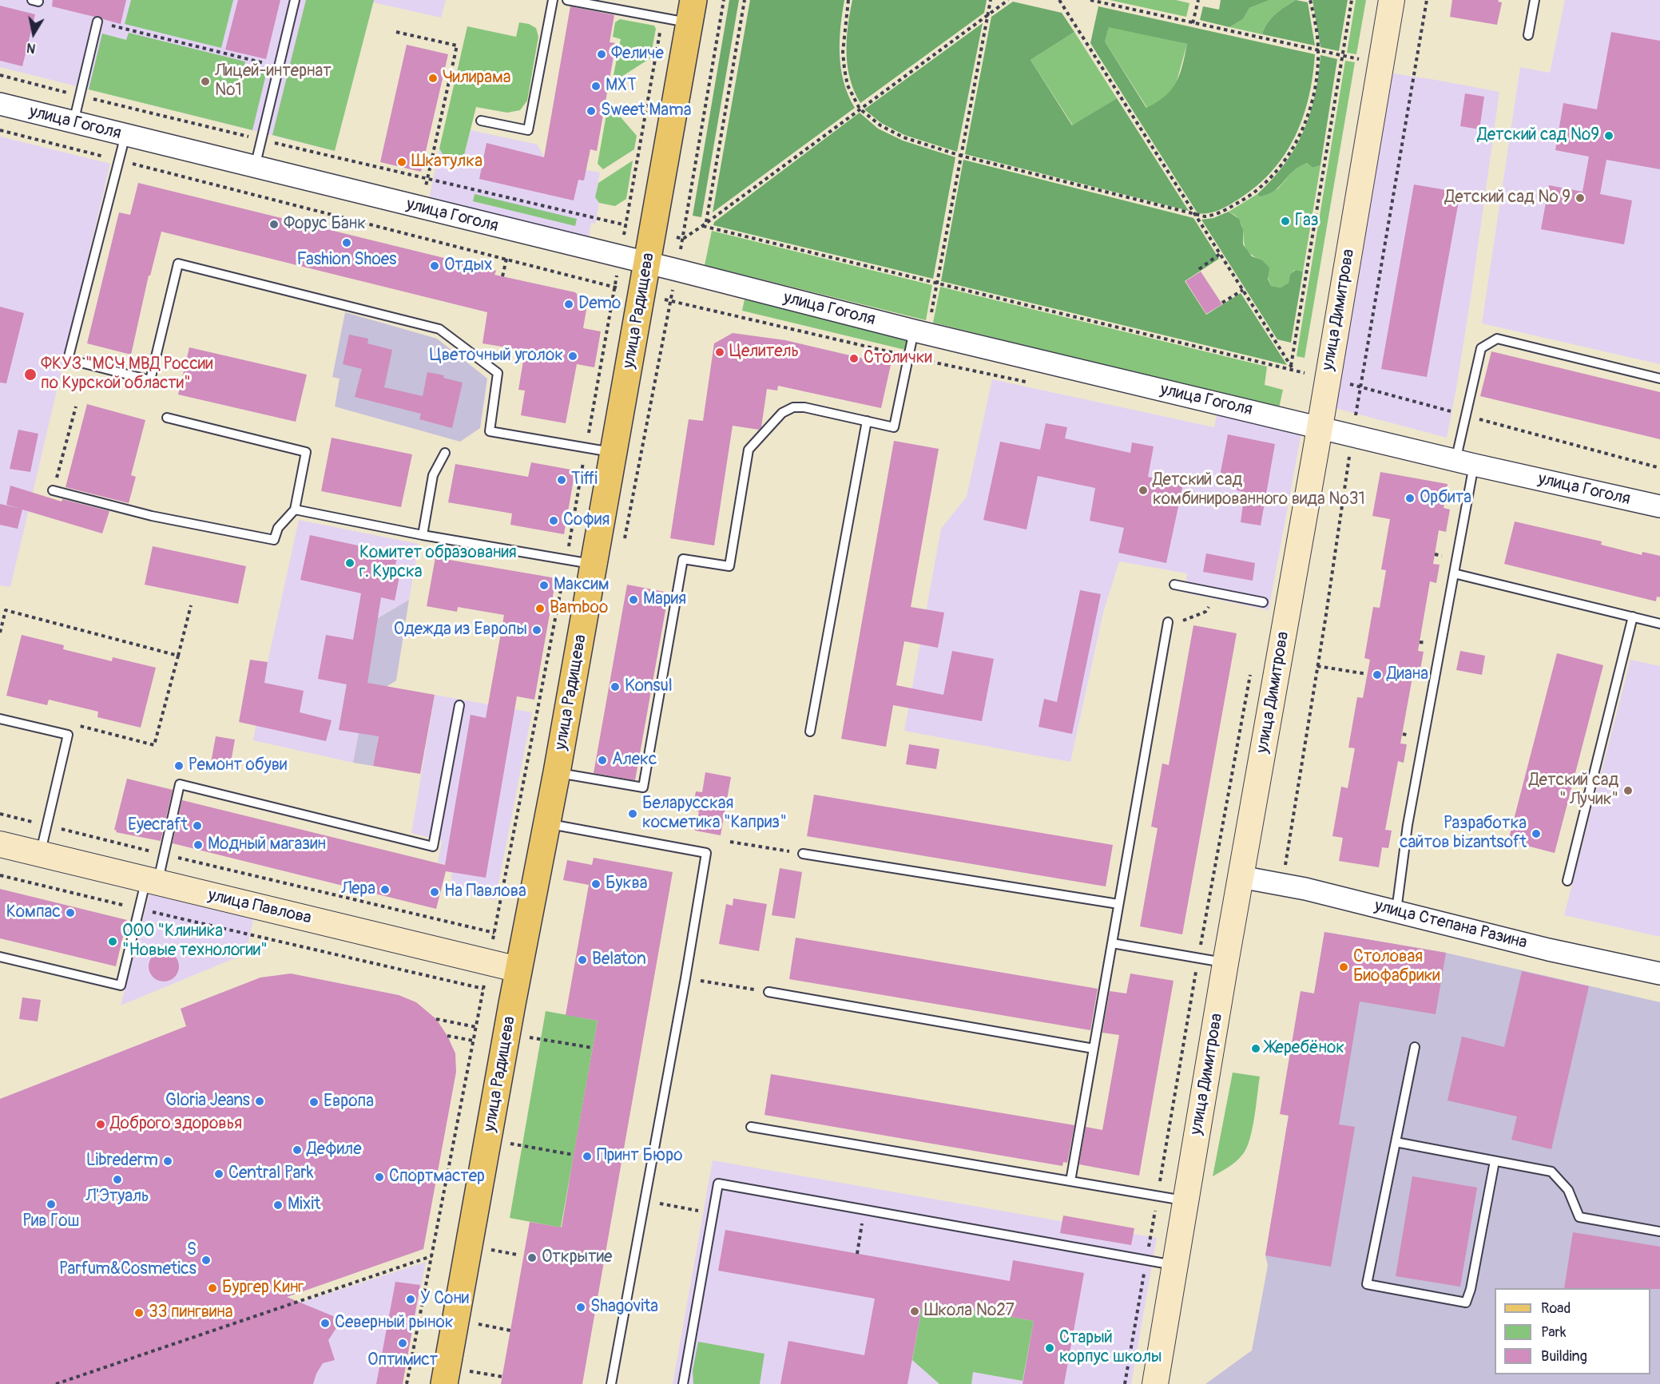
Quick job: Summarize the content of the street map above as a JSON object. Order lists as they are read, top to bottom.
{
  "streets": {
    "main road": ["улица Димитрова", "улица Радищева", "улица Павлова"],
    "street": ["улица Гоголя", "улица Степана Разина"]
  },
  "crossings": [
    ["улица Гоголя", "улица Димитрова"],
    ["улица Гоголя", "улица Радищева"],
    ["улица Димитрова", "улица Степана Разина"],
    ["улица Радищева", "улица Павлова"]
  ],
  "places": [
    "Феличе",
    "Чилирама",
    "Лицей-интернат №1",
    "MXT",
    "Sweet Mama",
    "Детский сад №9",
    "Шкатулка",
    "Детский сад № 9",
    "Газ",
    "Форус Банк",
    "Fashion Shoes",
    "Отдых",
    "Demo",
    "Целитель",
    "Цветочный уголок",
    "Столички",
    "ФКУЗ \"МСЧ МВД России по Курской области\"",
    "Tiffi",
    "Детский сад комбинированного вида №31",
    "Орбита",
    "София",
    "Комитет образования г. Курска",
    "Максим",
    "Мария",
    "Bamboo",
    "Одежда из Европы",
    "Диана",
    "Konsul",
    "Алекс",
    "Ремонт обуви",
    "Детский сад \" Лучик\"",
    "Беларусская косметика \"Каприз\"",
    "Eyecraft",
    "Разработка сайтов bizantsoft",
    "Модный магазин",
    "Буква",
    "Лера",
    "На Павлова",
    "Компас",
    "ООО \"Клиника \"Новые технологии\"",
    "Belaton",
    "Столовая Биофабрики",
    "Жеребёнок",
    "Gloria Jeans",
    "Европа",
    "Доброго здоровья",
    "Дефиле",
    "Принт Бюро",
    "Librederm",
    "Central Park",
    "Спортмастер",
    "Л'Этуаль",
    "Рив Гош",
    "Mixit",
    "Открытие",
    "S Parfum&Cosmetics",
    "Бургер Кинг",
    "У Сони",
    "Shagovita",
    "Школа №27",
    "33 пингвина",
    "Северный рынок",
    "Оптимист",
    "Старый корпус школы"
  ],
  "legend": ["Road", "Park", "Building"],
  "north": "bottom"
}
